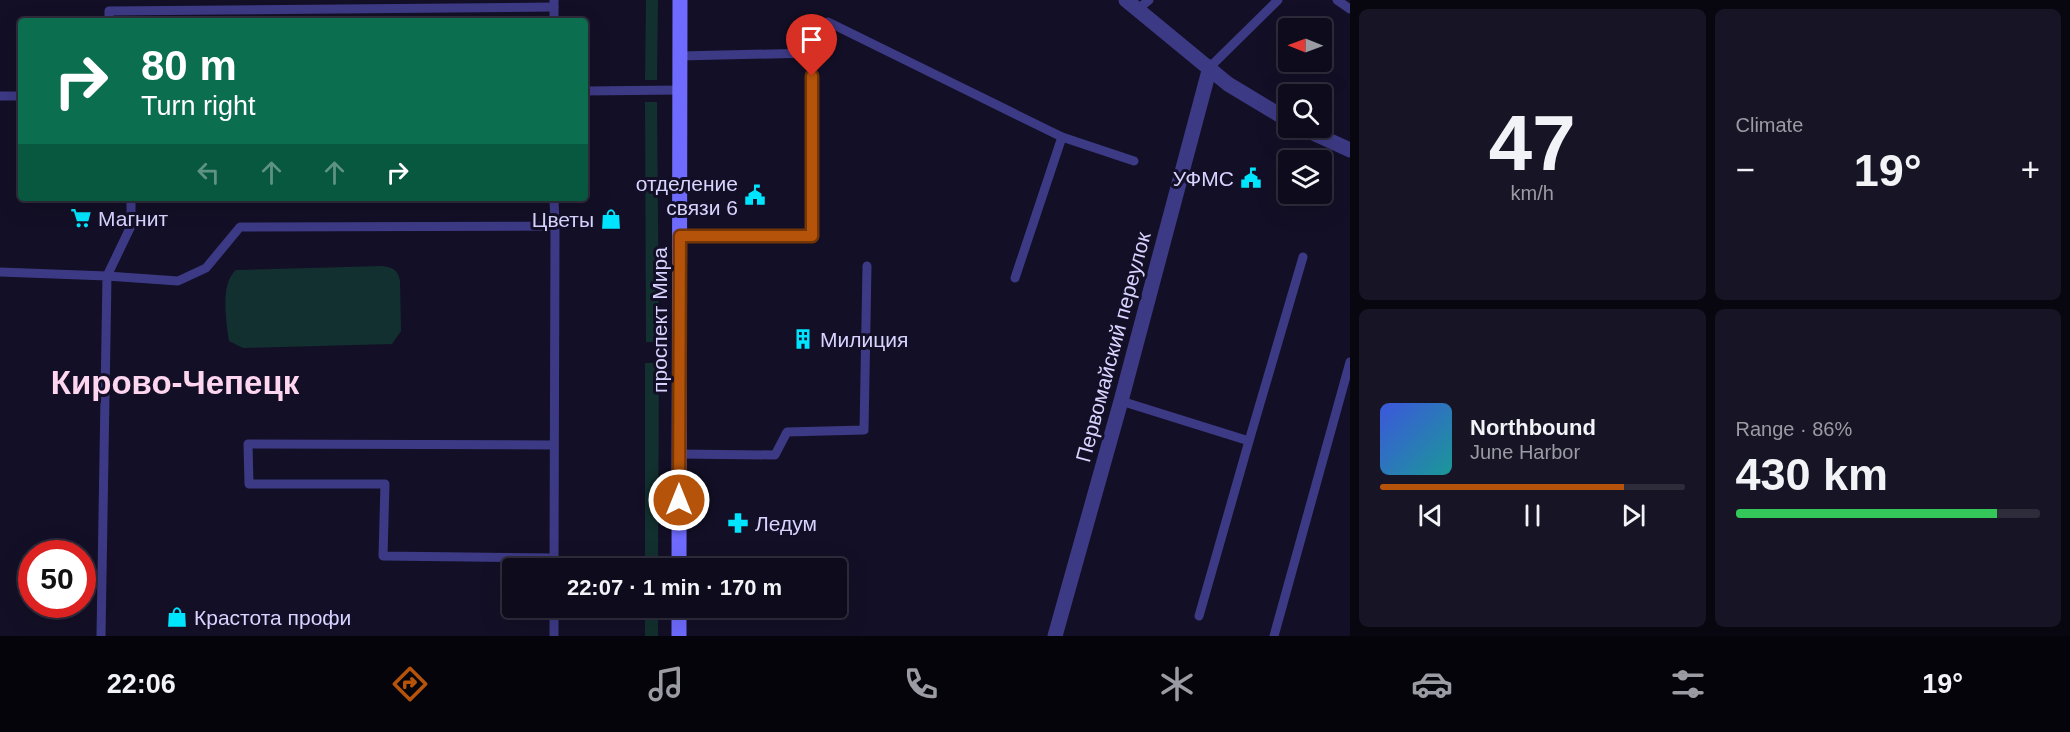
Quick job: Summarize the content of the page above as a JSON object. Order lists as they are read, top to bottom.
{
  "streets": {
    "main road": ["проспект Мира"],
    "street": ["Первомайский переулок"]
  },
  "districts": ["Кирово-Чепецк"],
  "places": {
    "public building": ["УФМС", "отделение связи 6"],
    "supermarket": ["Магнит"],
    "shop": ["Цветы", "Крастота профи"],
    "building": ["Милиция"],
    "pharmacy": ["Ледум"]
  },
  "north": "left",
  "page": {
    "tile": [
      ["47", "km/h"],
      "Climate",
      ["Range · 86%", "430 km"]
    ],
    "turn": ["80 m", "Turn right"],
    "heat": ["−", "19°", "+"],
    "song": ["Northbound", "June Harbor"],
    "limit": "50",
    "trip": "22:07 · 1 min · 170 m",
    "tabs": ["22:06", "19°"]
  }
}
